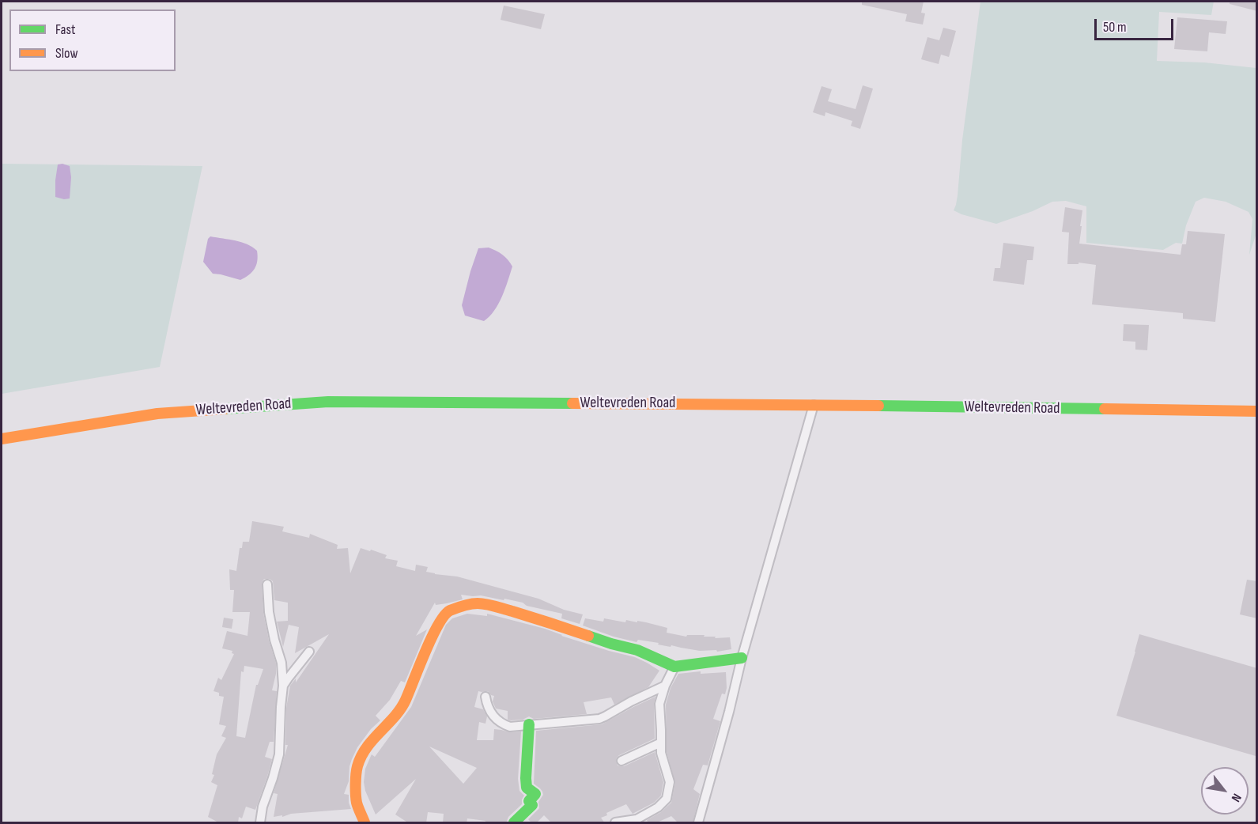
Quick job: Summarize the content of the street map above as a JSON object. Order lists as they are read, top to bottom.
{
  "streets": {
    "street": ["Weltevreden Road"]
  },
  "legend": ["Fast", "Slow"],
  "scale_bar": "50 m",
  "north": "bottom right"
}
